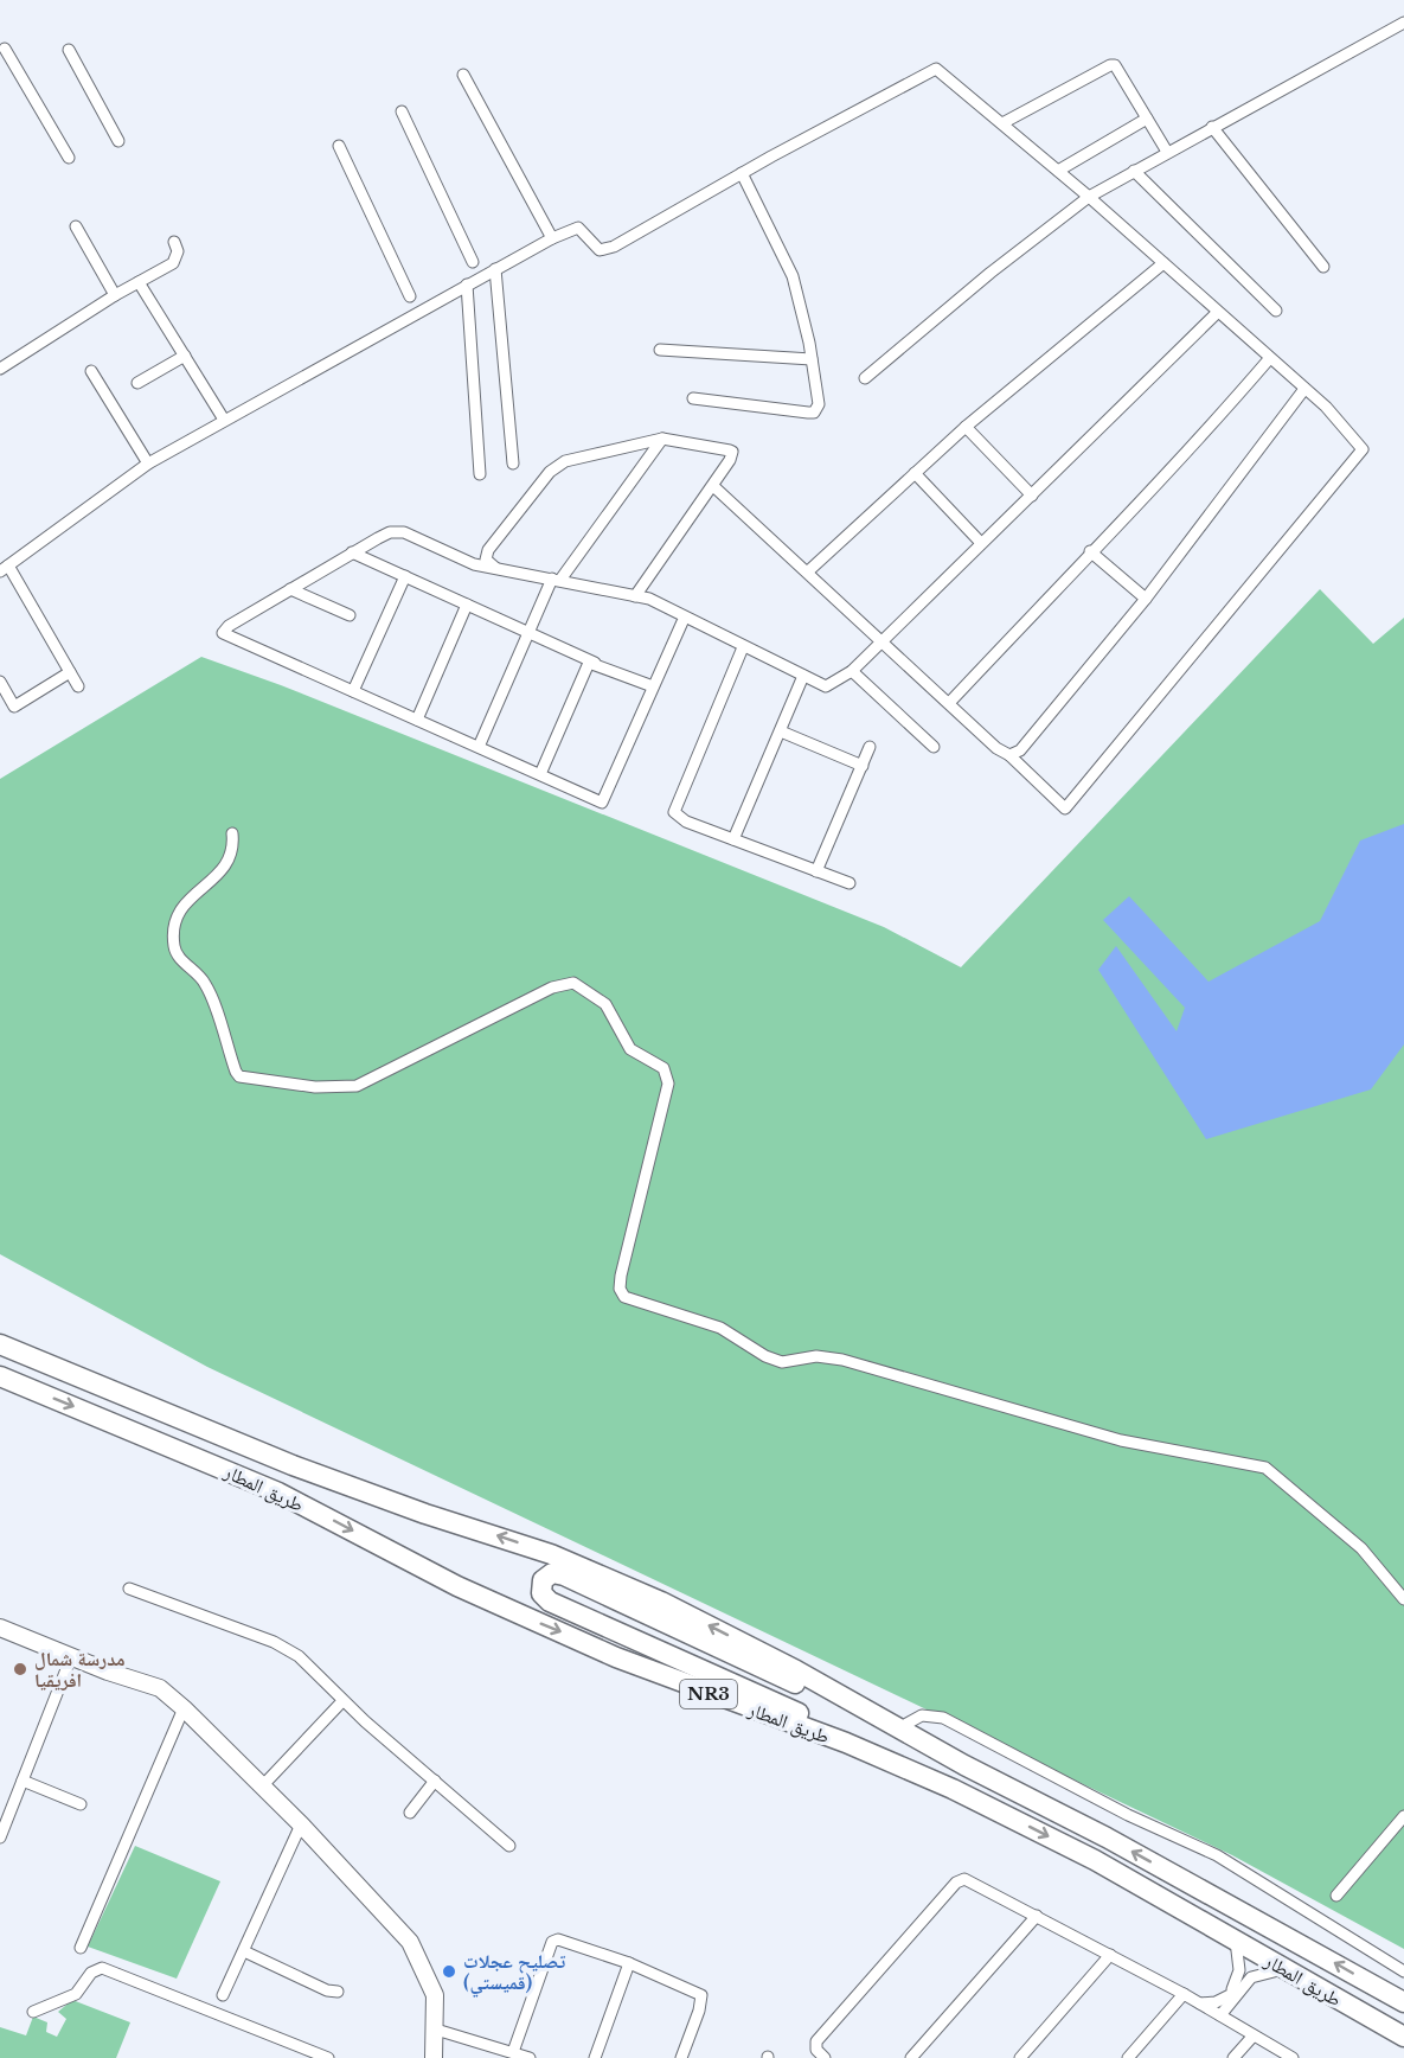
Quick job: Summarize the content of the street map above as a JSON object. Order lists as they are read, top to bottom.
{
  "streets": {
    "highway": ["طريق المطار", "NR3"]
  },
  "places": ["مدرسة شمال افريقيا", "تصليح عجلات (قميستي)"]
}
